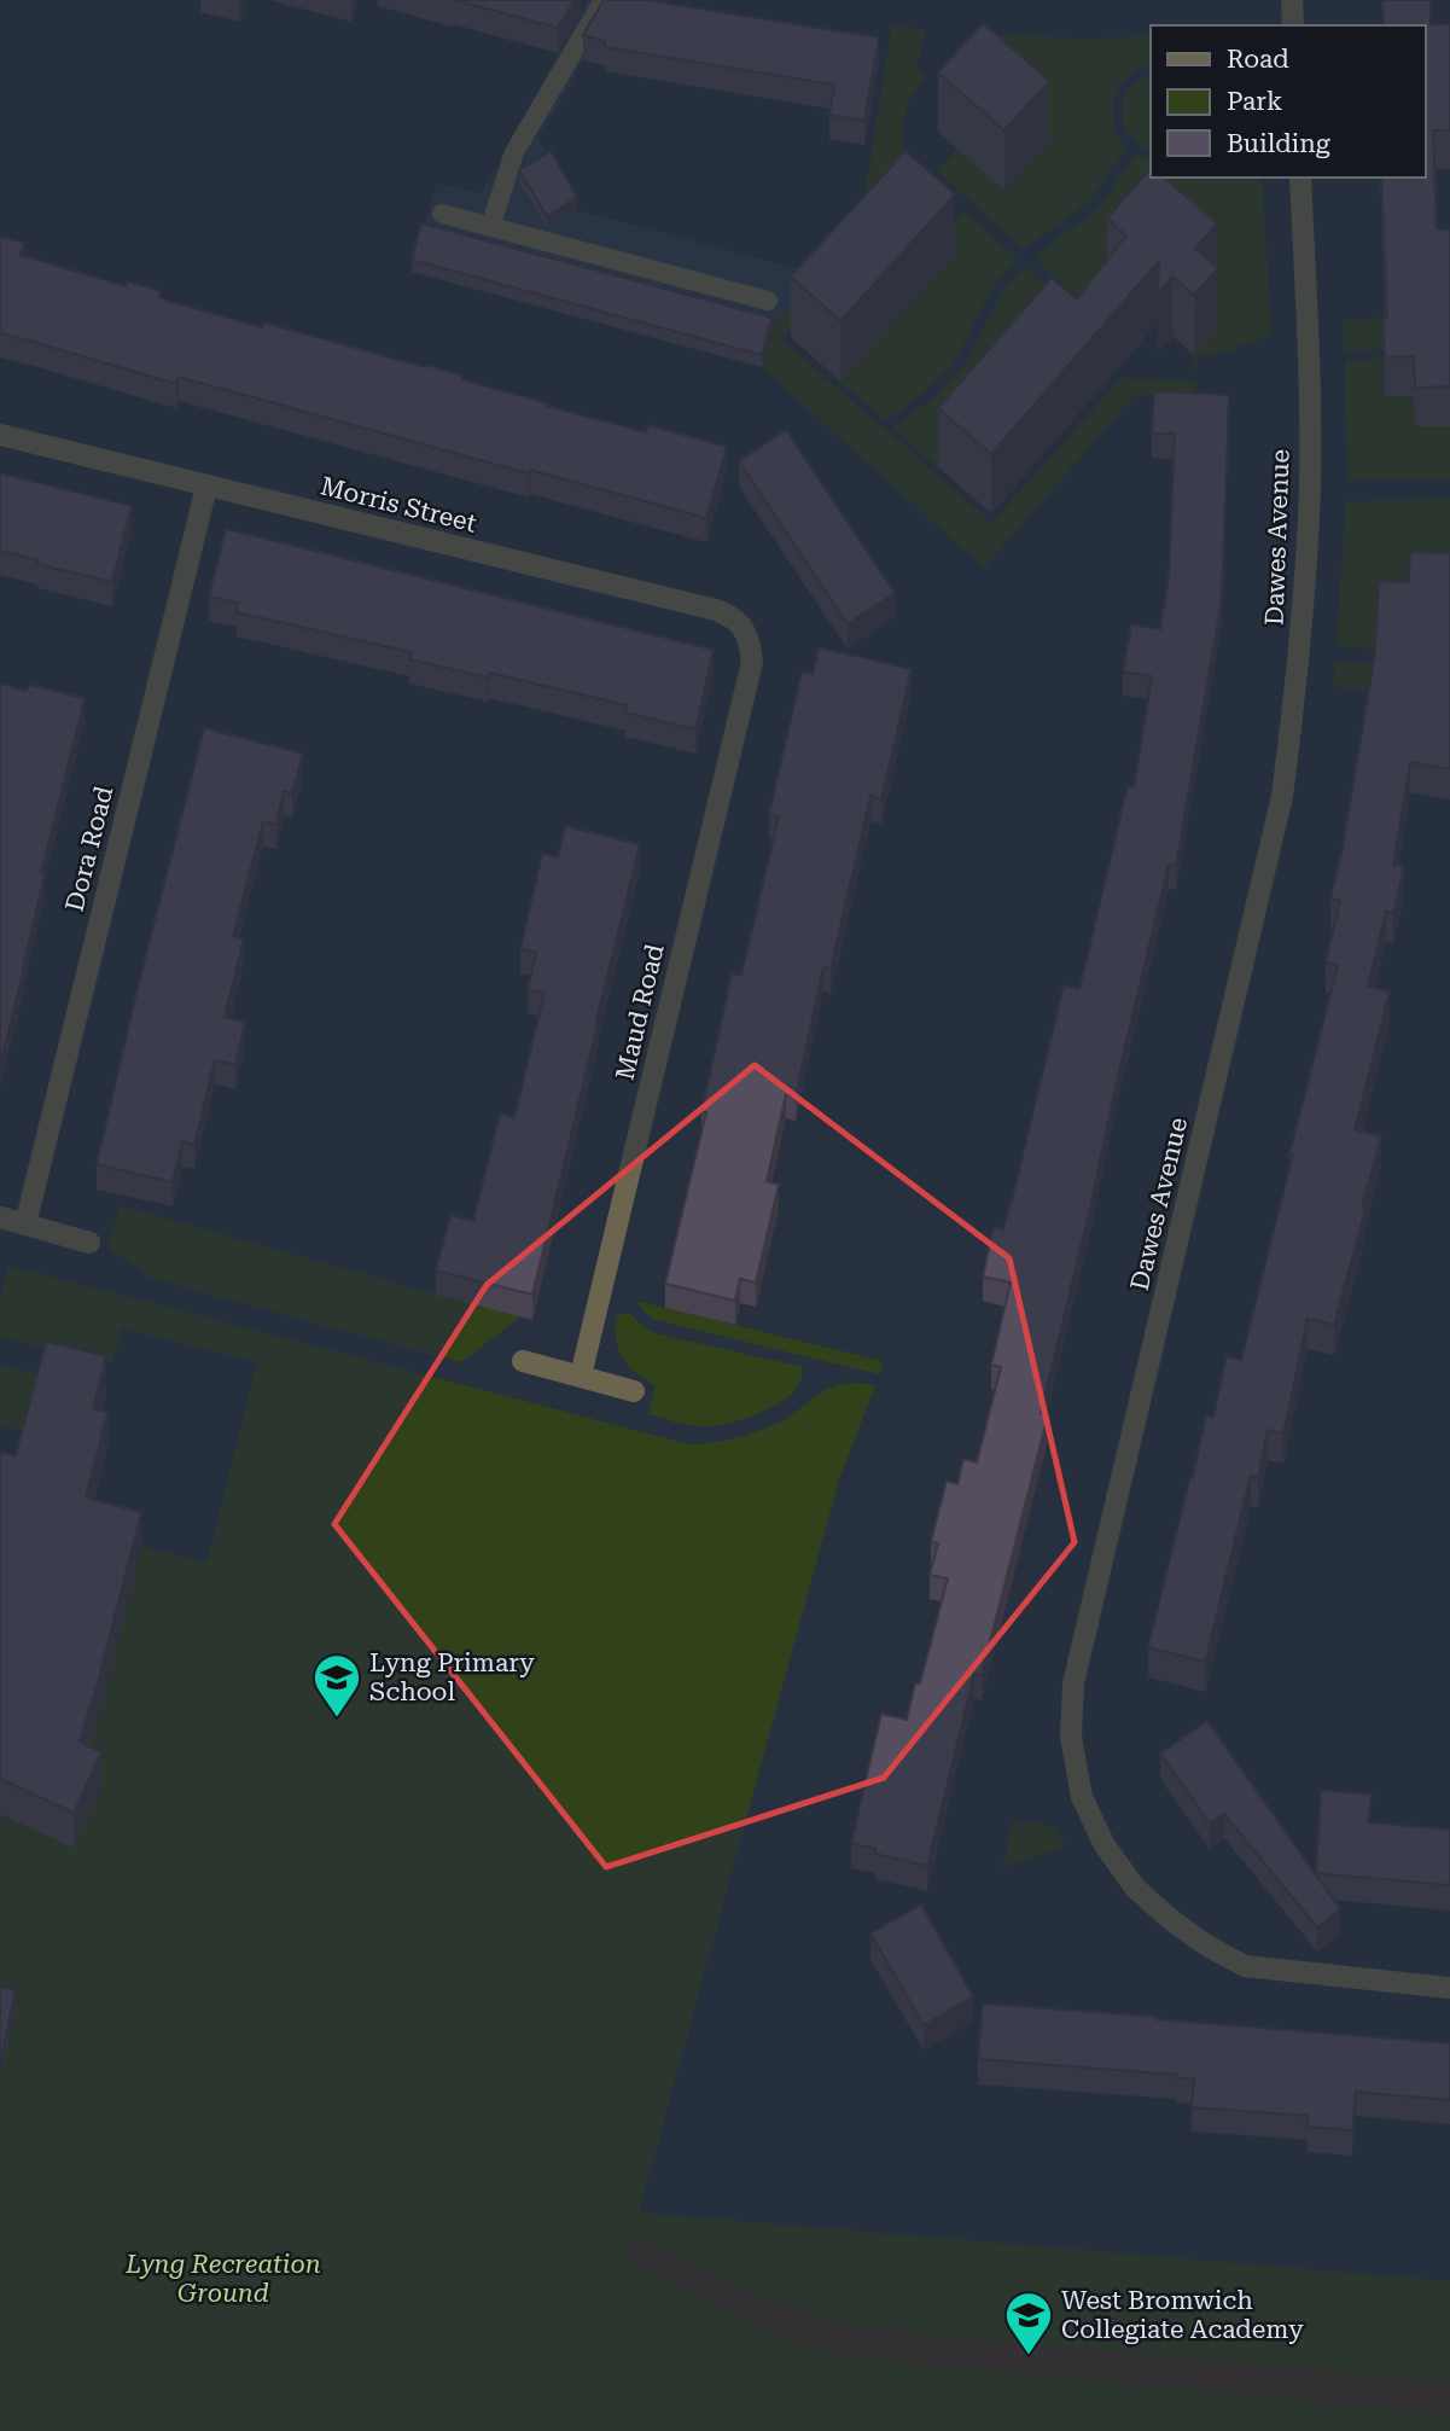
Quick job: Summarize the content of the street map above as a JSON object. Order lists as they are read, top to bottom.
{
  "streets": {
    "street": [
      "Morris Street",
      "Dawes Avenue",
      "Dora Road",
      "Maud Road"
    ]
  },
  "crossings": [
    ["Morris Street", "Dora Road"],
    ["Morris Street", "Maud Road"]
  ],
  "parks": ["Lyng Recreation Ground"],
  "places": {
    "school or university": ["Lyng Primary School", "West Bromwich Collegiate Academy"]
  },
  "legend": ["Road", "Park", "Building"]
}
